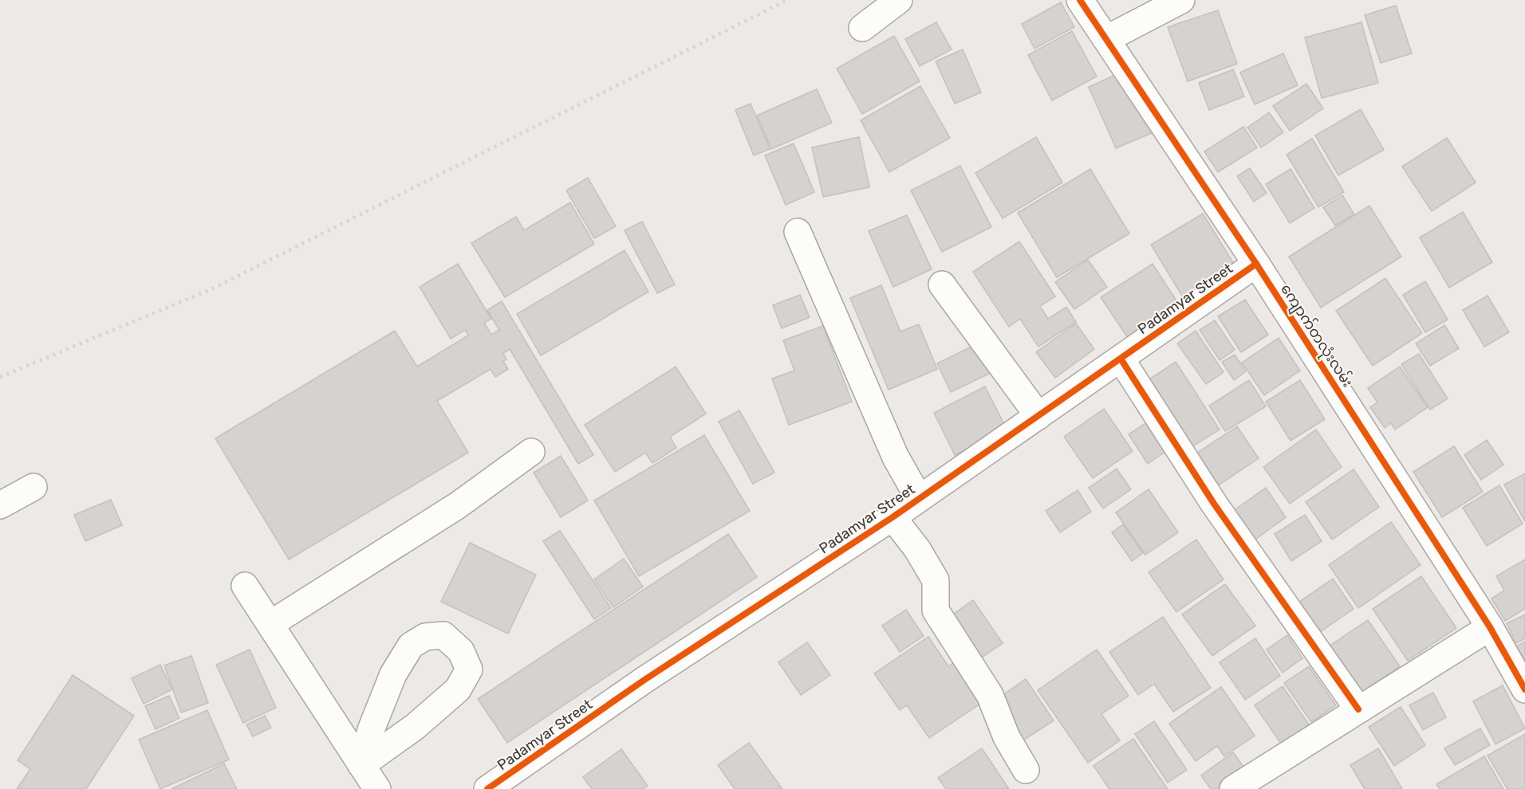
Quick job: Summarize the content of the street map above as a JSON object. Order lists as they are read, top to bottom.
{
  "streets": {
    "street": ["Padamyar Street", "ကျောက်တလုံးလမ်း"]
  },
  "crossings": [
    ["Padamyar Street", "ကျောက်တလုံးလမ်း"]
  ]
}
